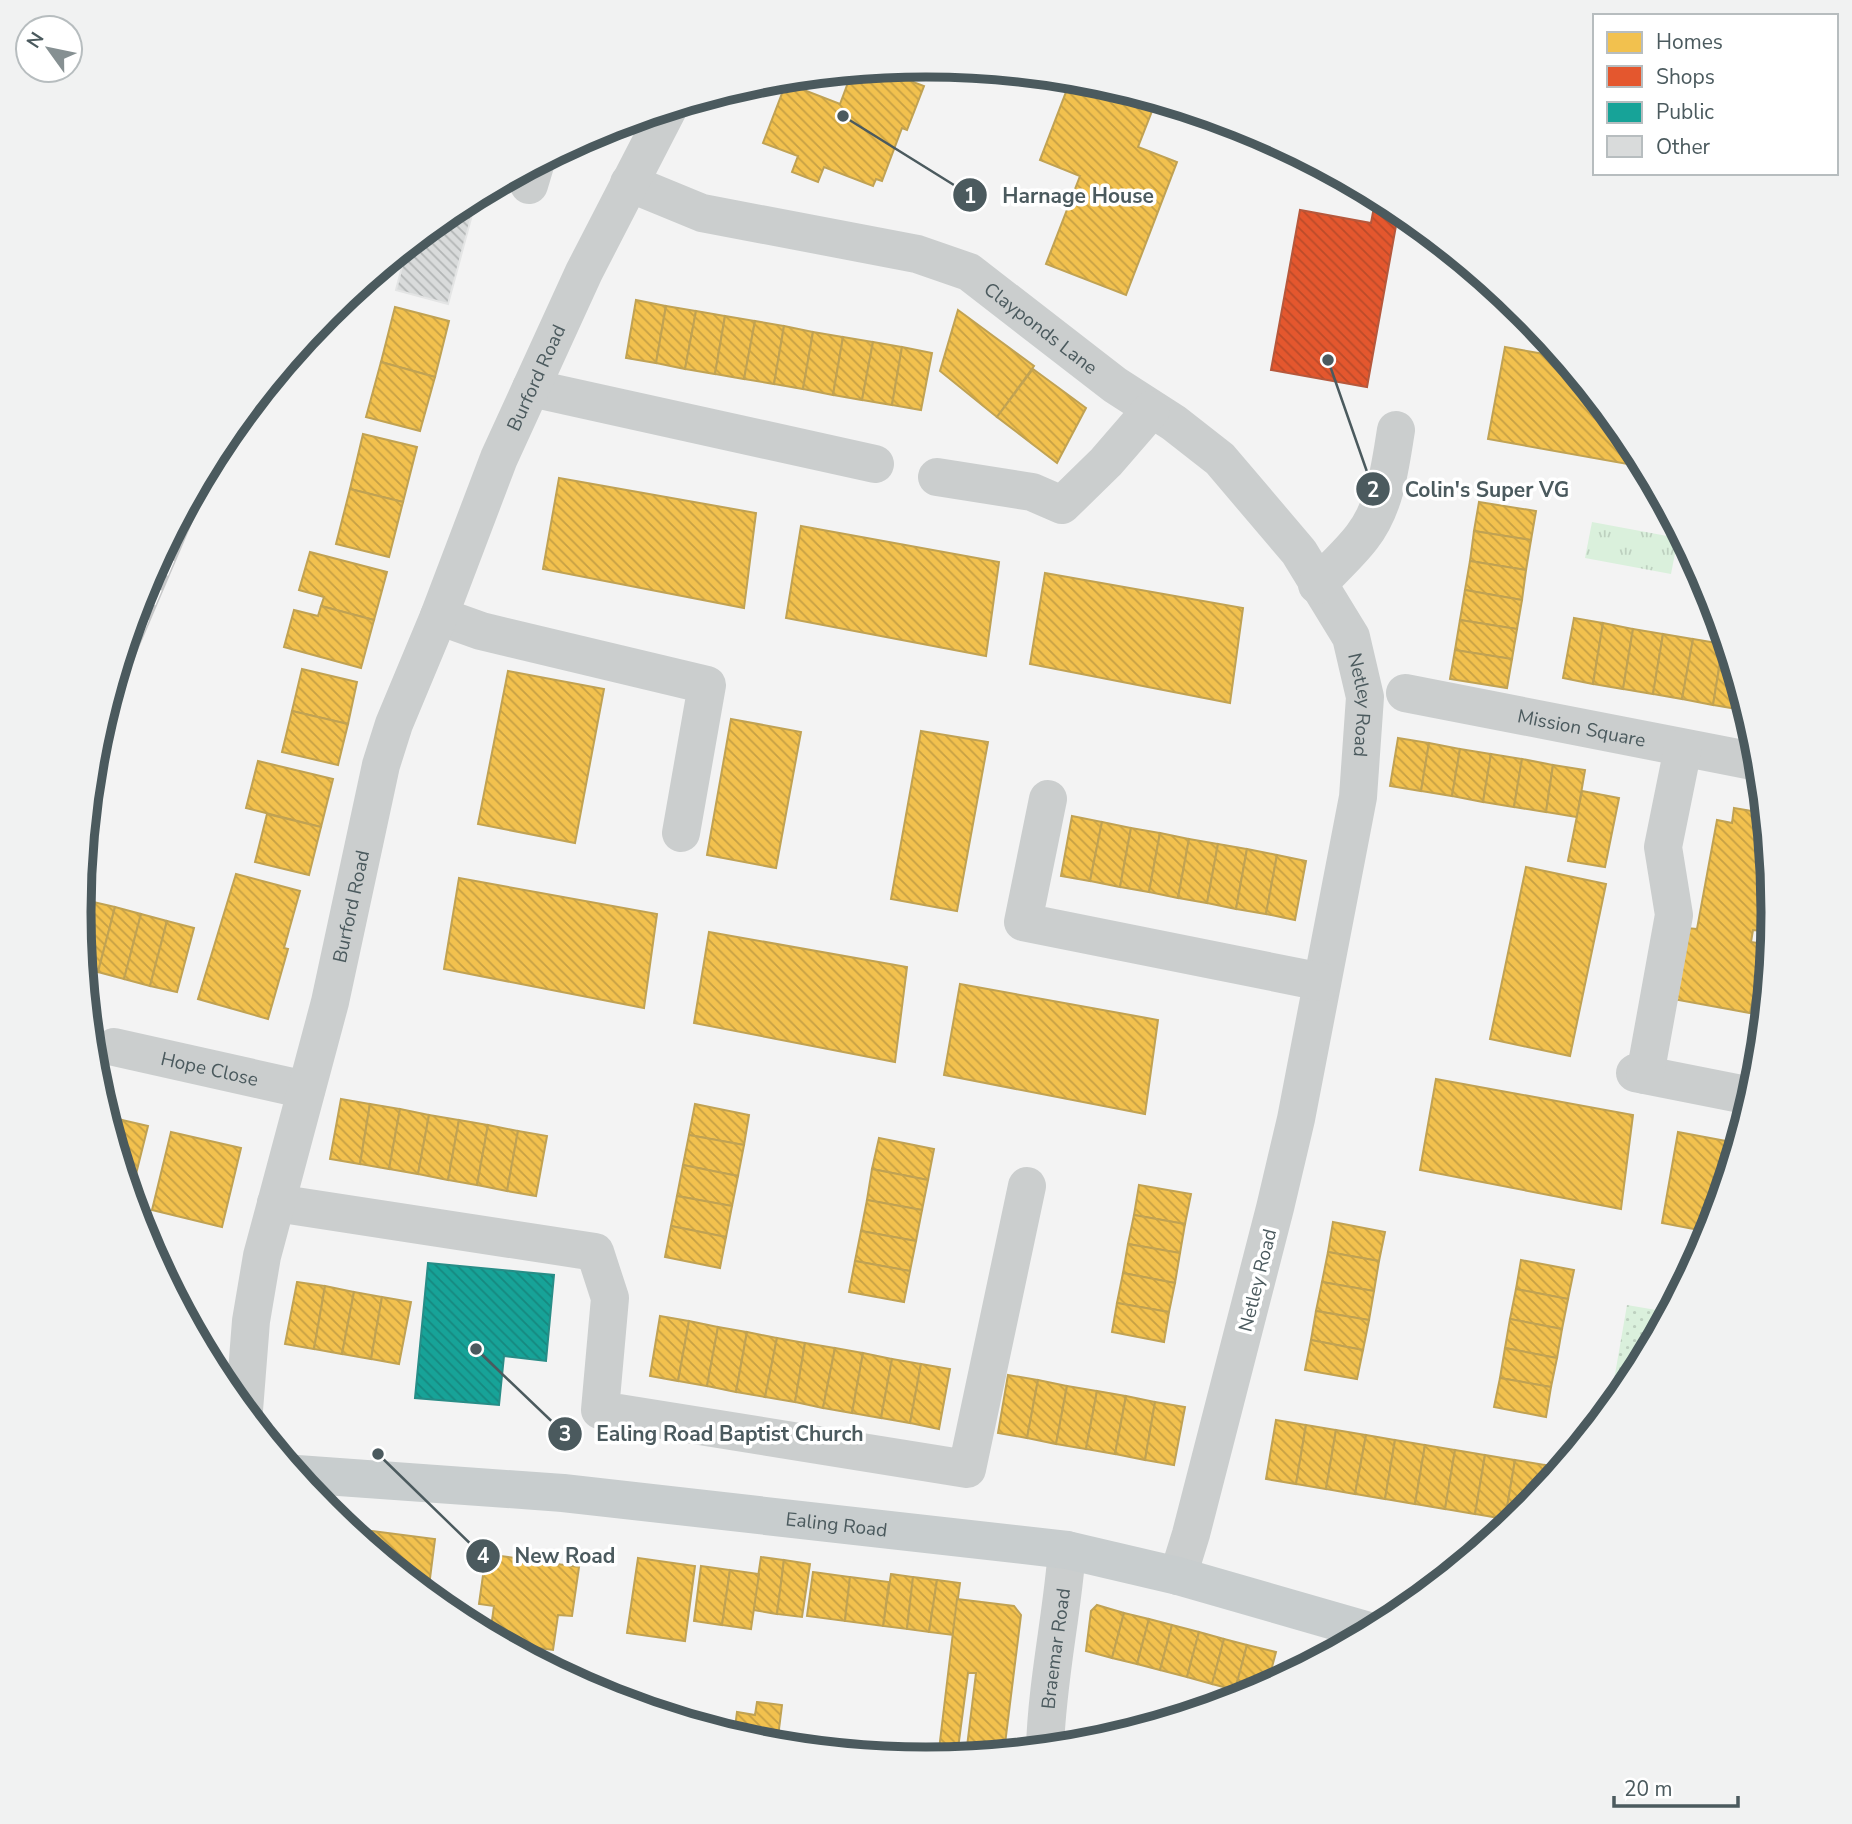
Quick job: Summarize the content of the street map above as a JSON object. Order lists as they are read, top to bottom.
{
  "streets": {
    "main road": ["Ealing Road"],
    "street": [
      "Clayponds Lane",
      "Burford Road",
      "Netley Road",
      "Mission Square",
      "Hope Close",
      "Braemar Road"
    ]
  },
  "crossings": [
    ["Clayponds Lane", "Burford Road"],
    ["Clayponds Lane", "Netley Road"],
    ["Burford Road", "Hope Close"],
    ["Netley Road", "Ealing Road"],
    ["Ealing Road", "Braemar Road"]
  ],
  "places": [
    "Harnage House",
    "Colin's Super VG",
    "Ealing Road Baptist Church",
    "New Road"
  ],
  "legend": [
    "Homes",
    "Shops",
    "Public",
    "Other"
  ],
  "scale_bar": "20 m",
  "north": "top left"
}
